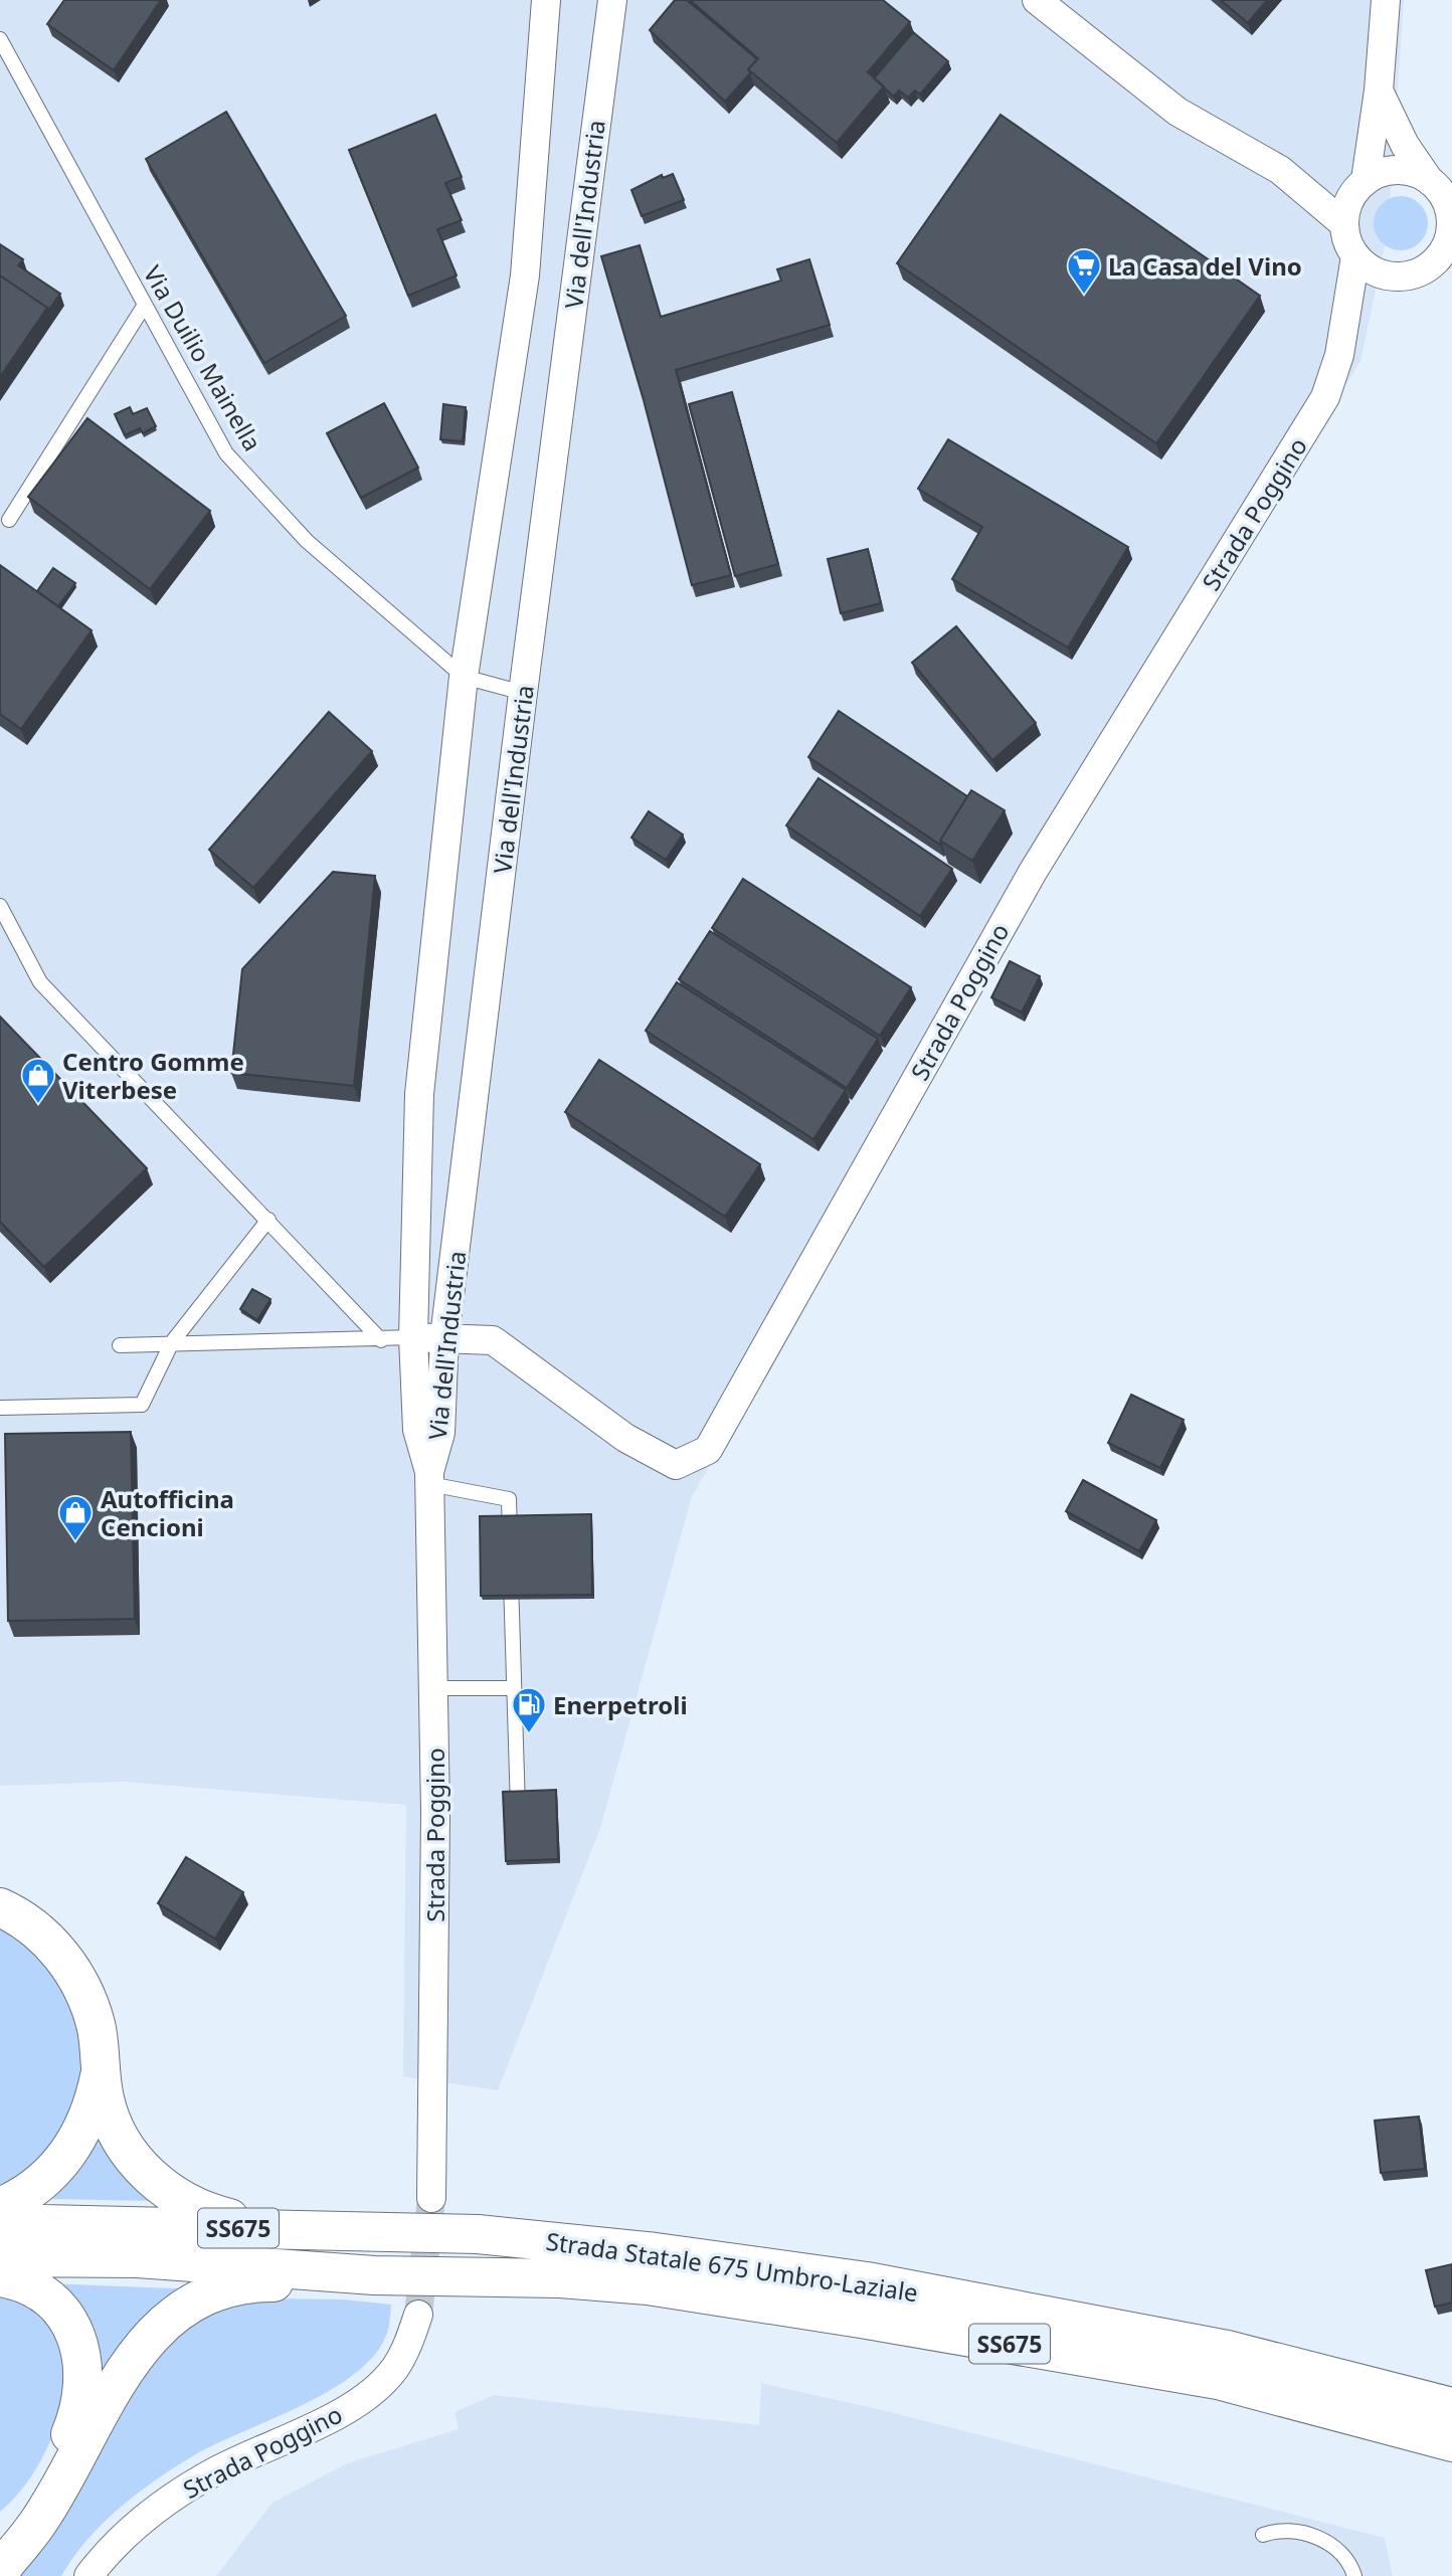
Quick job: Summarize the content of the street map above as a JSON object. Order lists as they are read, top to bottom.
{
  "streets": {
    "highway": ["SS675", "Strada Statale 675 Umbro-Laziale"],
    "street": ["Via dell'Industria", "Strada Poggino"],
    "lane": ["Via Duilio Mainella"]
  },
  "crossings": [
    ["Via dell'Industria", "Via Duilio Mainella"],
    ["Via dell'Industria", "Strada Poggino"]
  ],
  "places": {
    "supermarket": ["La Casa del Vino"],
    "shop": ["Centro Gomme Viterbese", "Autofficina Cencioni"],
    "fuel station": ["Enerpetroli"]
  }
}
